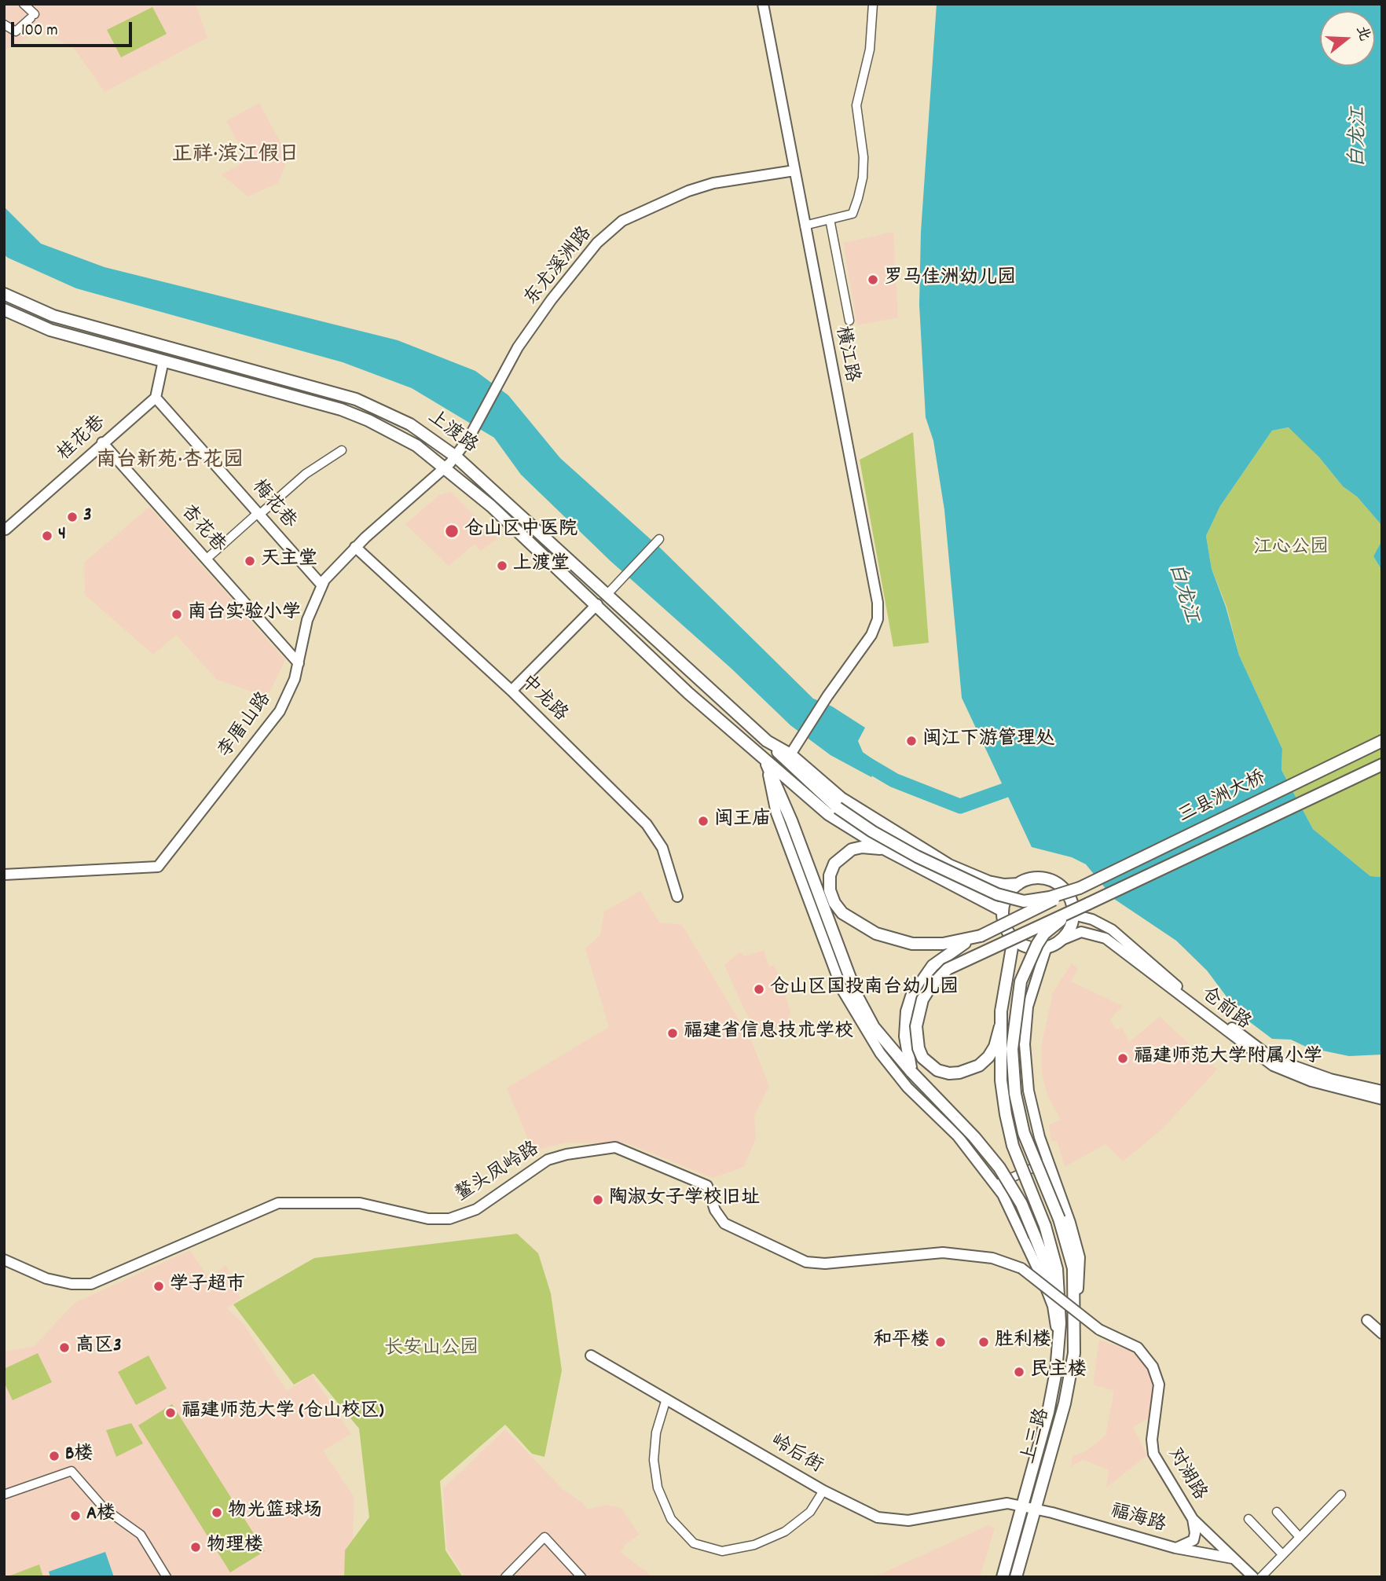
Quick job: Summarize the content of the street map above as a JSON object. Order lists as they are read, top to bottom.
{
  "streets": {
    "main road": ["上渡路", "三县洲大桥", "上三路"],
    "street": [
      "东尤溪洲路",
      "横江路",
      "桂花巷",
      "梅花巷",
      "杏花巷",
      "中龙路",
      "李厝山路",
      "仓前路",
      "鳌头凤岭路",
      "岭后街",
      "对湖路",
      "福海路"
    ]
  },
  "crossings": [
    ["东尤溪洲路", "横江路"],
    ["东尤溪洲路", "上渡路"],
    ["东尤溪洲路", "李厝山路"],
    ["横江路", "上渡路"],
    ["上渡路", "李厝山路"],
    ["上渡路", "仓前路"],
    ["桂花巷", "梅花巷"],
    ["桂花巷", "杏花巷"],
    ["梅花巷", "李厝山路"],
    ["杏花巷", "李厝山路"],
    ["中龙路", "李厝山路"],
    ["鳌头凤岭路", "对湖路"],
    ["上三路", "岭后街"],
    ["上三路", "福海路"],
    ["岭后街", "福海路"],
    ["对湖路", "福海路"]
  ],
  "districts": ["正祥·滨江假日", "南台新苑·杏花园"],
  "water": ["白龙江"],
  "parks": ["江心公园", "长安山公园"],
  "places": [
    "罗马佳洲幼儿园",
    "3",
    "仓山区中医院",
    "4",
    "天主堂",
    "上渡堂",
    "南台实验小学",
    "闽江下游管理处",
    "闽王庙",
    "仓山区国投南台幼儿园",
    "福建省信息技术学校",
    "福建师范大学附属小学",
    "陶淑女子学校旧址",
    "学子超市",
    "和平楼",
    "胜利楼",
    "高区3",
    "民主楼",
    "福建师范大学 (仓山校区)",
    "B楼",
    "物光篮球场",
    "A楼",
    "物理楼"
  ],
  "scale_bar": "100 m",
  "north": "right"
}
